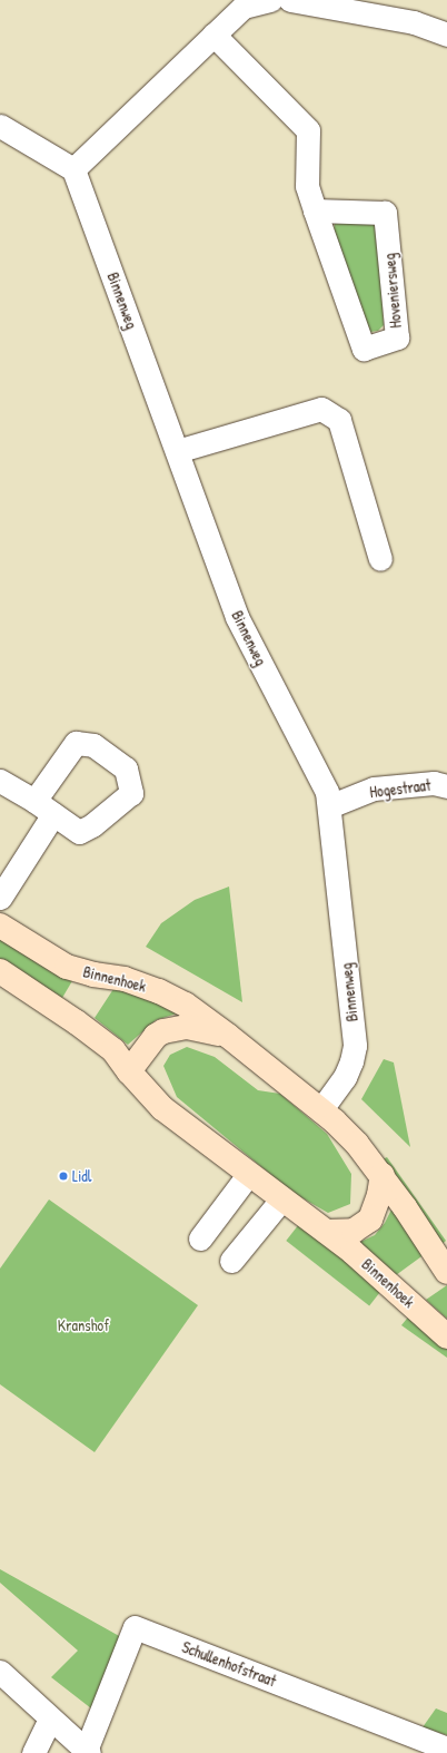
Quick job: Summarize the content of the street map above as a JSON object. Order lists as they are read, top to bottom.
{
  "streets": {
    "main road": ["Binnenhoek"],
    "street": [
      "Hoveniersweg",
      "Binnenweg",
      "Hogestraat",
      "Schullenhofstraat"
    ]
  },
  "crossings": [
    ["Binnenweg", "Hogestraat"],
    ["Binnenweg", "Binnenhoek"]
  ],
  "parks": ["Kranshof"],
  "places": ["Lidl"]
}
